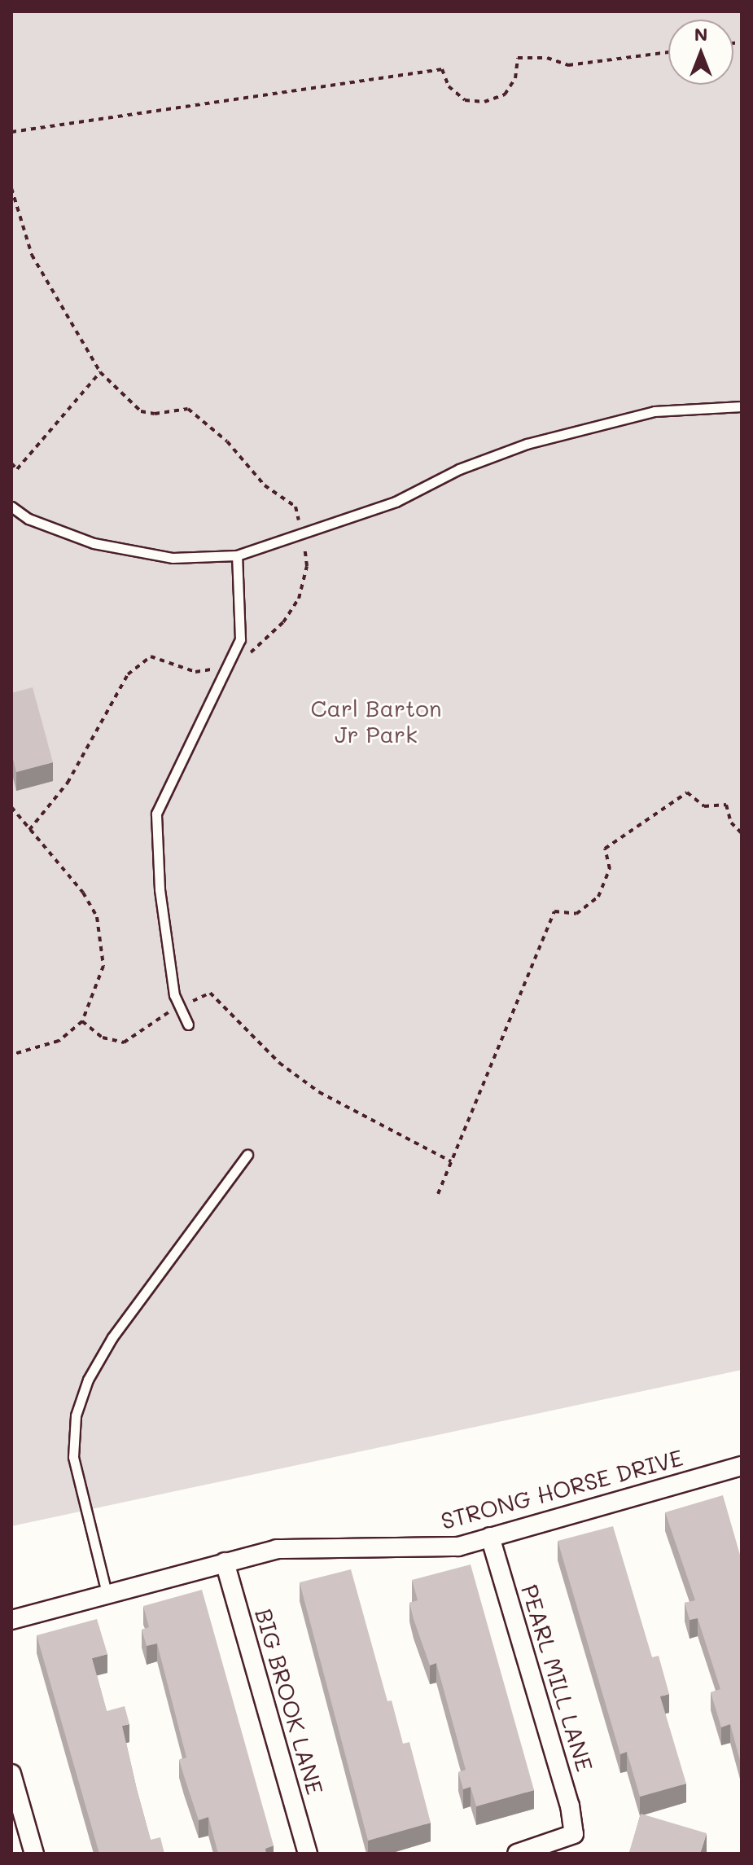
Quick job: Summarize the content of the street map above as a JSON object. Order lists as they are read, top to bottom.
{
  "streets": {
    "street": ["STRONG HORSE DRIVE", "PEARL MILL LANE", "BIG BROOK LANE"]
  },
  "crossings": [
    ["STRONG HORSE DRIVE", "PEARL MILL LANE"],
    ["STRONG HORSE DRIVE", "BIG BROOK LANE"]
  ],
  "parks": ["Carl Barton Jr Park"],
  "north": "top"
}
